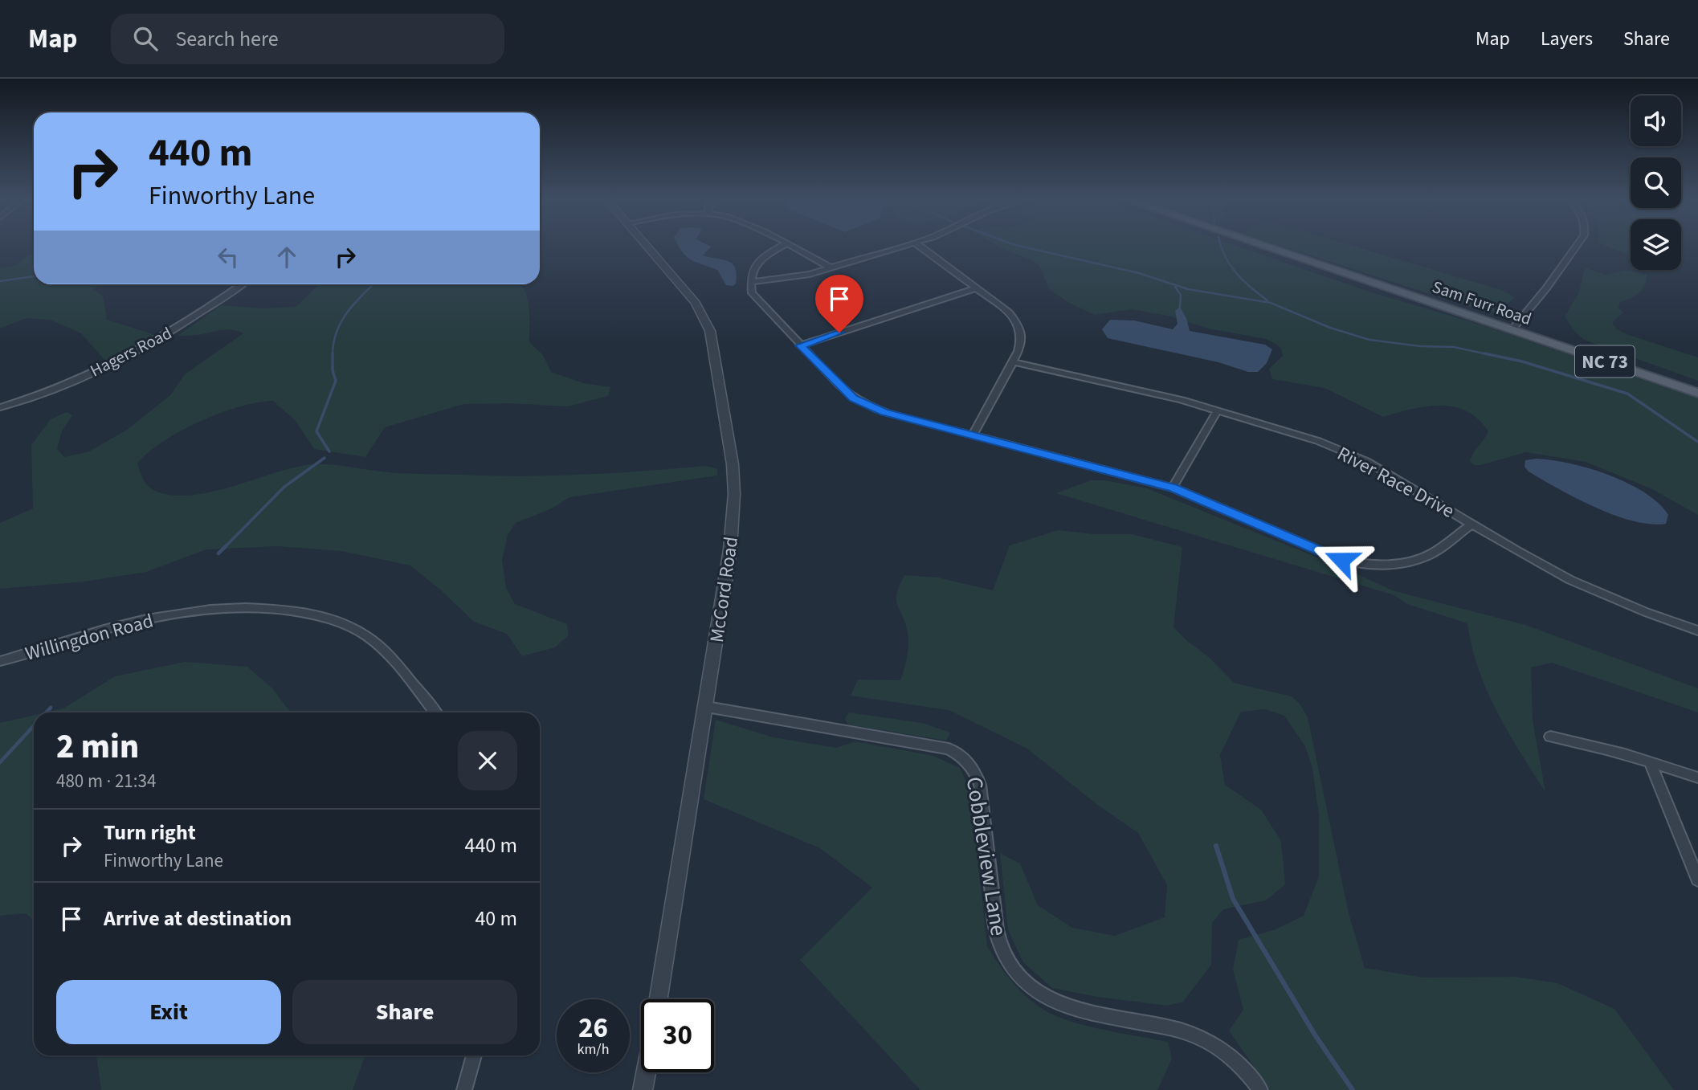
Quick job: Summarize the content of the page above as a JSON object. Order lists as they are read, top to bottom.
{
  "streets": {
    "main road": ["Sam Furr Road", "NC 73"],
    "street": [
      "Hagers Road",
      "River Race Drive",
      "McCord Road",
      "Willingdon Road",
      "Cobbleview Lane"
    ]
  },
  "crossings": [
    ["McCord Road", "Cobbleview Lane"]
  ],
  "page": {
    "header": "Map",
    "search": "Search here",
    "nav": ["Map", "Layers", "Share"],
    "turn": ["440 m", "Finworthy Lane"],
    "heading": ["2 min", "480 m · 21:34"],
    "list": [
      {
        "name": "Turn right",
        "note": "Finworthy Lane",
        "value": "440 m"
      },
      {
        "name": "Arrive at destination",
        "value": "40 m"
      }
    ],
    "buttons": ["Exit", "Share"],
    "speed": "26 km/h",
    "limit": "30"
  }
}
